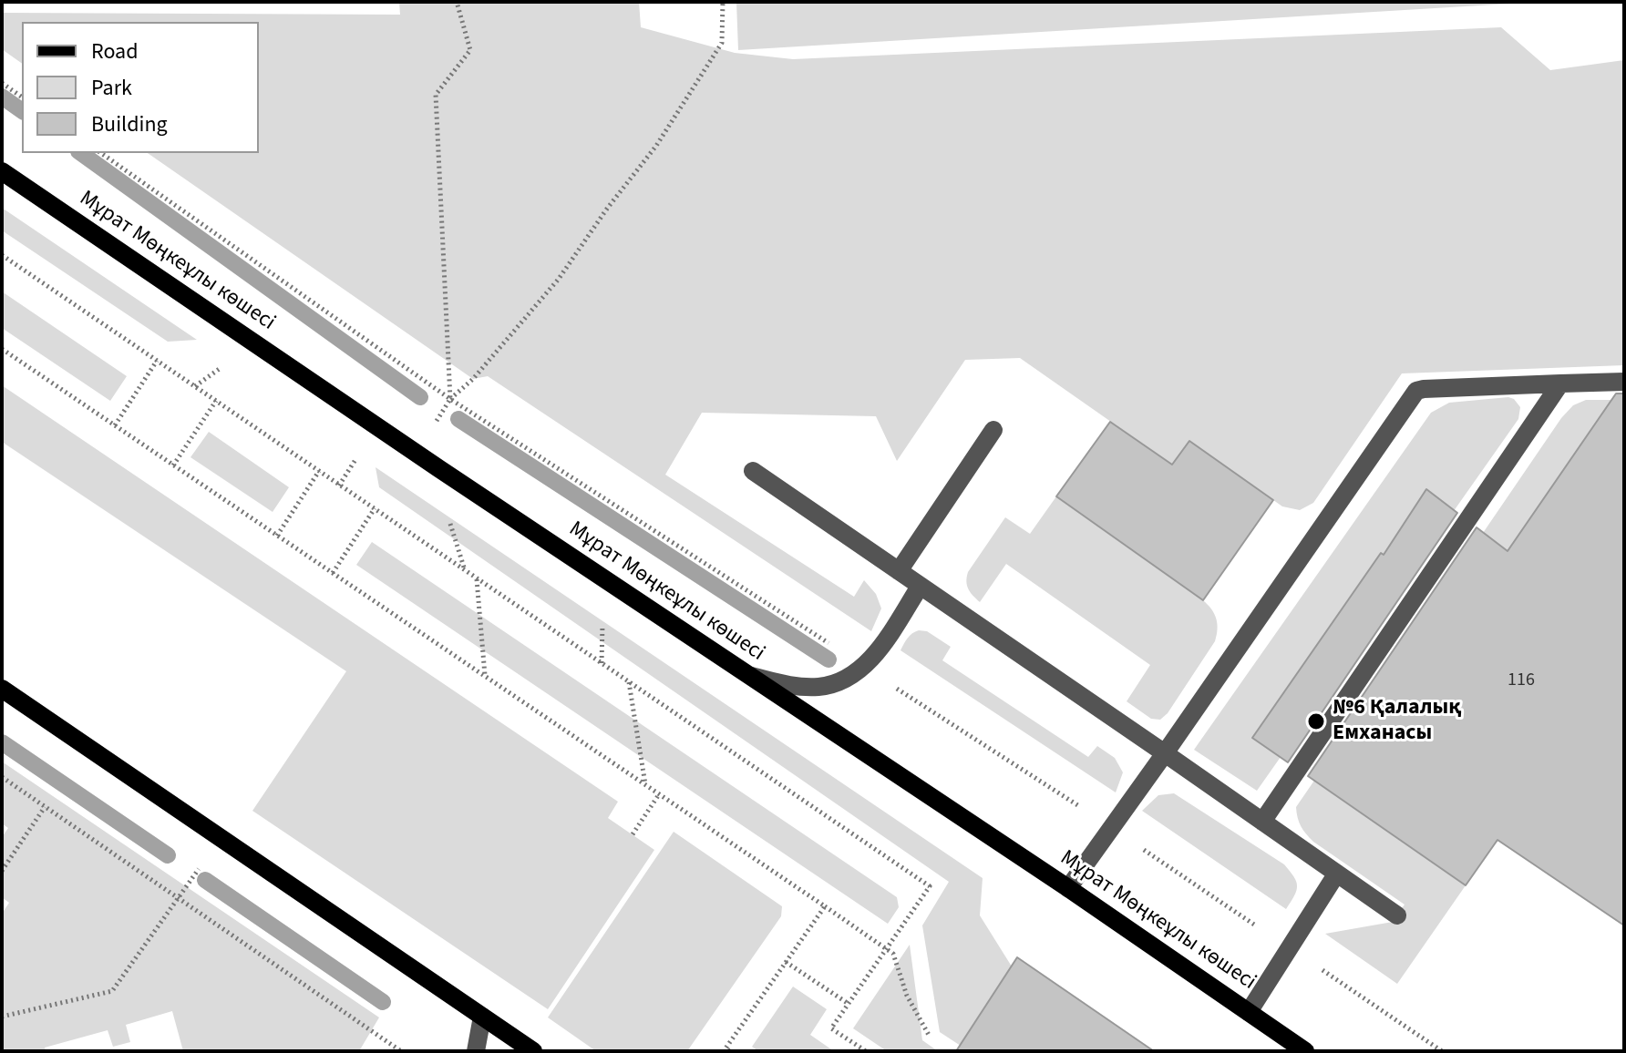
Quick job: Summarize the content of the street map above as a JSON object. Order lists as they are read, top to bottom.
{
  "streets": {
    "main road": ["Мұрат Мөңкеұлы көшесі"]
  },
  "places": ["№6 Қалалық Емханасы"],
  "house_numbers": ["116"],
  "legend": ["Road", "Park", "Building"]
}
